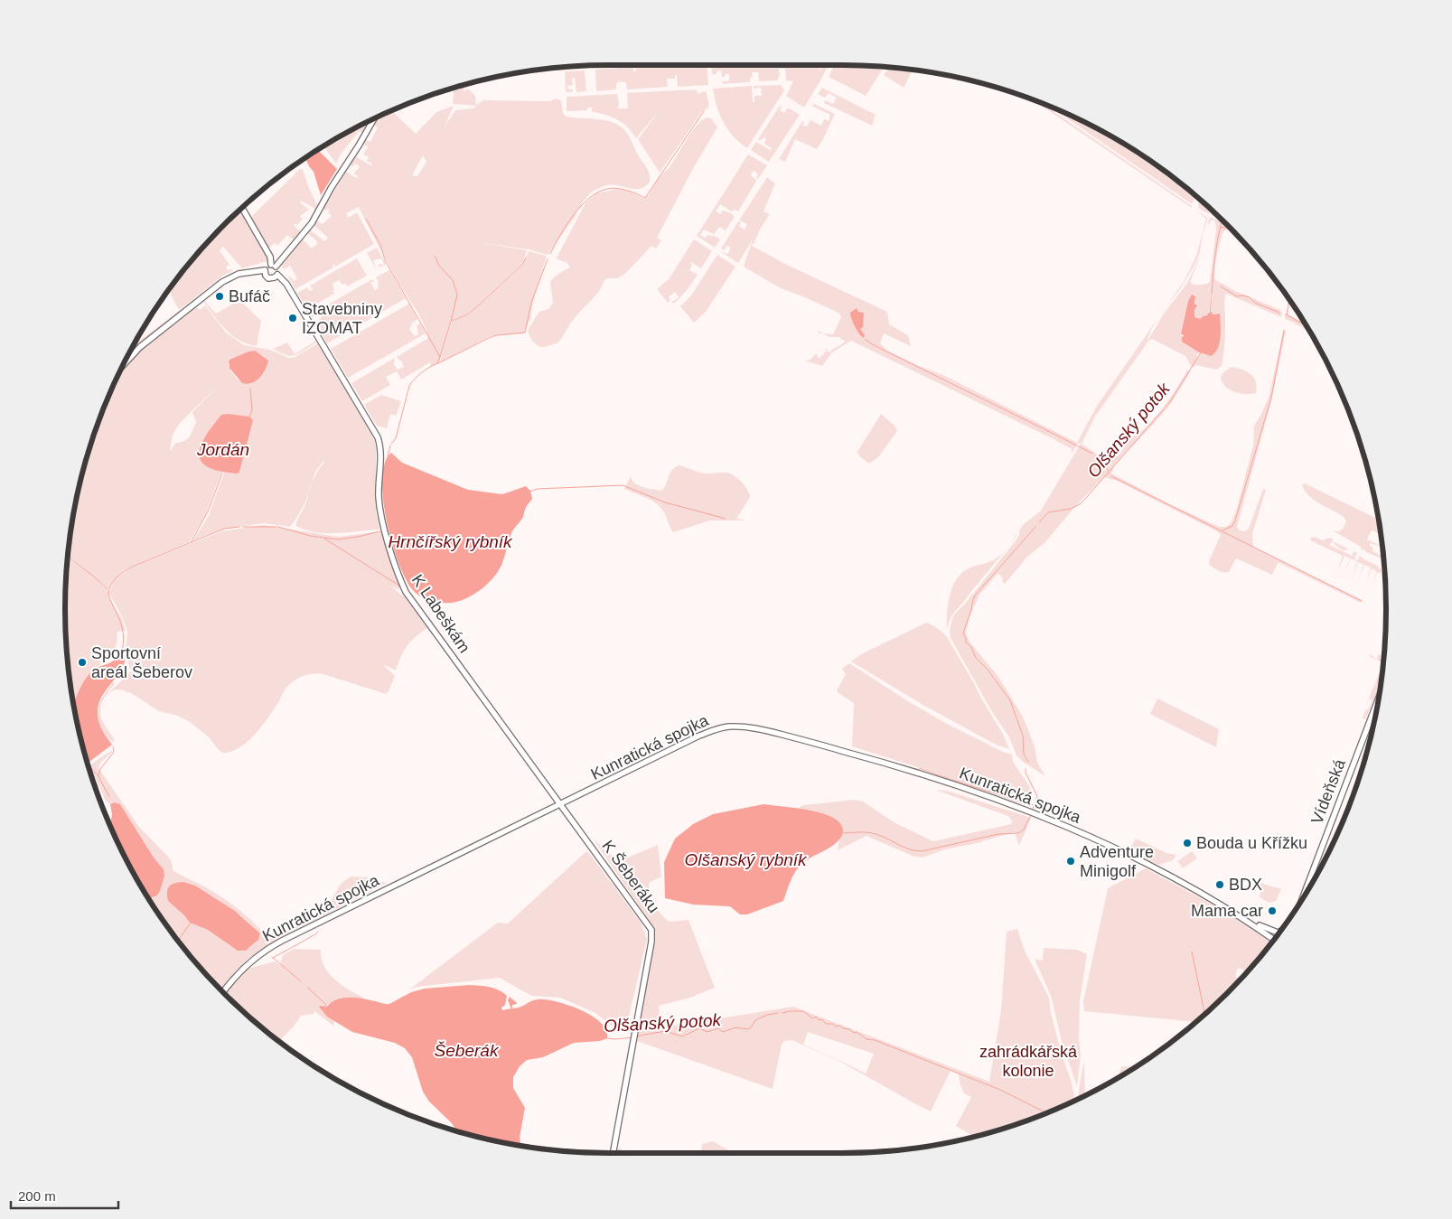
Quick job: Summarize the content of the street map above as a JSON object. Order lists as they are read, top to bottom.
{
  "streets": {
    "main road": [
      "K Labeškám",
      "Kunratická spojka",
      "Vídeňská",
      "K Šeberáku"
    ]
  },
  "crossings": [
    ["K Labeškám", "Kunratická spojka"],
    ["K Labeškám", "K Šeberáku"],
    ["Kunratická spojka", "K Šeberáku"]
  ],
  "water": [
    "Olšanský potok",
    "Jordán",
    "Hrnčířský rybník",
    "Olšanský rybník",
    "Šeberák"
  ],
  "parks": ["zahrádkářská kolonie"],
  "places": [
    "Bufáč",
    "Stavebniny IZOMAT",
    "Sportovní areál Šeberov",
    "Bouda u Křížku",
    "Adventure Minigolf",
    "BDX",
    "Mama car"
  ],
  "scale_bar": "200 m"
}
